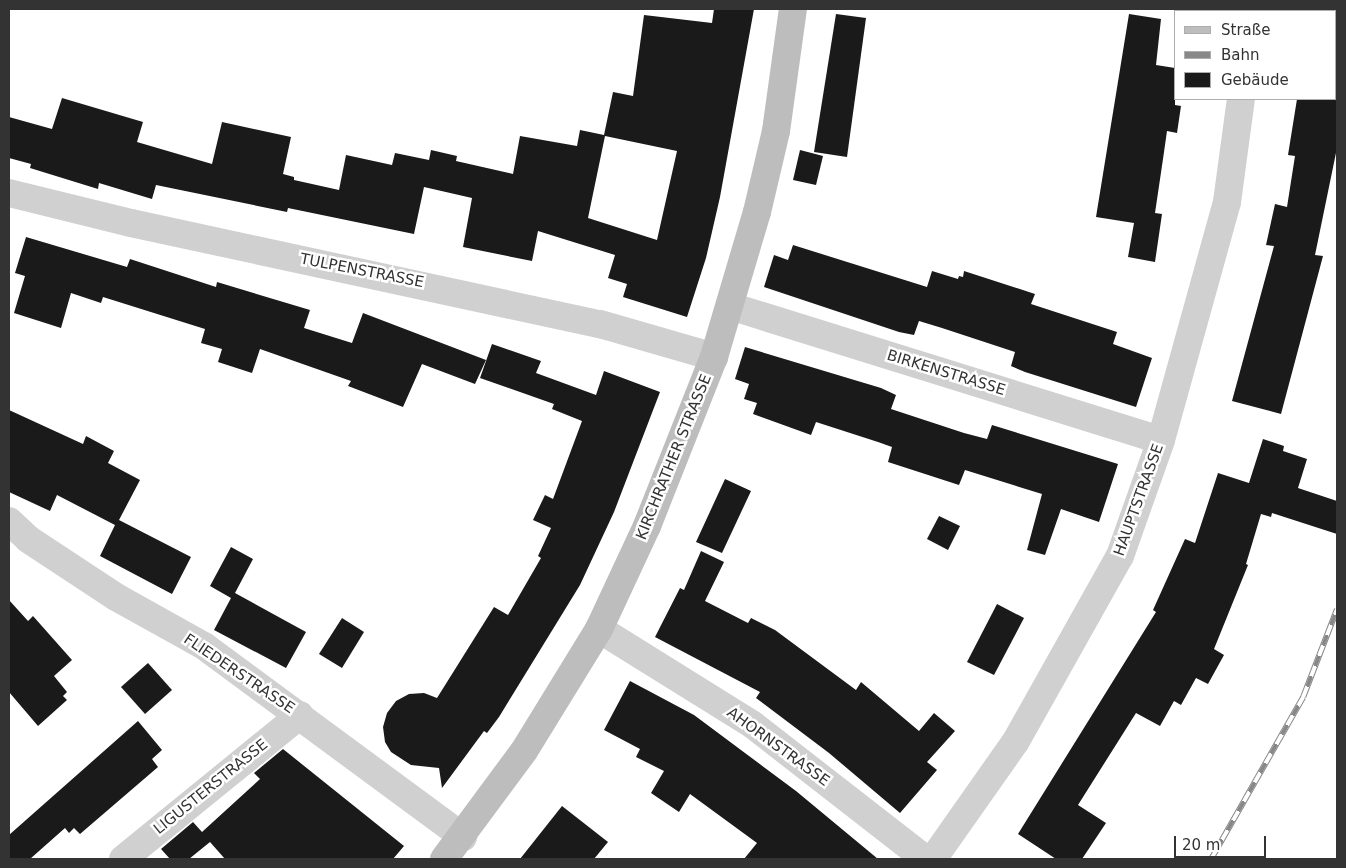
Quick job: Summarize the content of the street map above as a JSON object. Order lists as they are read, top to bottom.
{
  "streets": {
    "main road": ["KIRCHRATHER STRASSE"],
    "street": [
      "TULPENSTRASSE",
      "BIRKENSTRASSE",
      "HAUPTSTRASSE",
      "FLIEDERSTRASSE",
      "AHORNSTRASSE",
      "LIGUSTERSTRASSE"
    ]
  },
  "crossings": [
    ["TULPENSTRASSE", "KIRCHRATHER STRASSE"],
    ["BIRKENSTRASSE", "KIRCHRATHER STRASSE"],
    ["BIRKENSTRASSE", "HAUPTSTRASSE"],
    ["KIRCHRATHER STRASSE", "FLIEDERSTRASSE"],
    ["KIRCHRATHER STRASSE", "AHORNSTRASSE"],
    ["FLIEDERSTRASSE", "LIGUSTERSTRASSE"]
  ],
  "legend": ["Straße", "Bahn", "Gebäude"],
  "scale_bar": "20 m"
}
